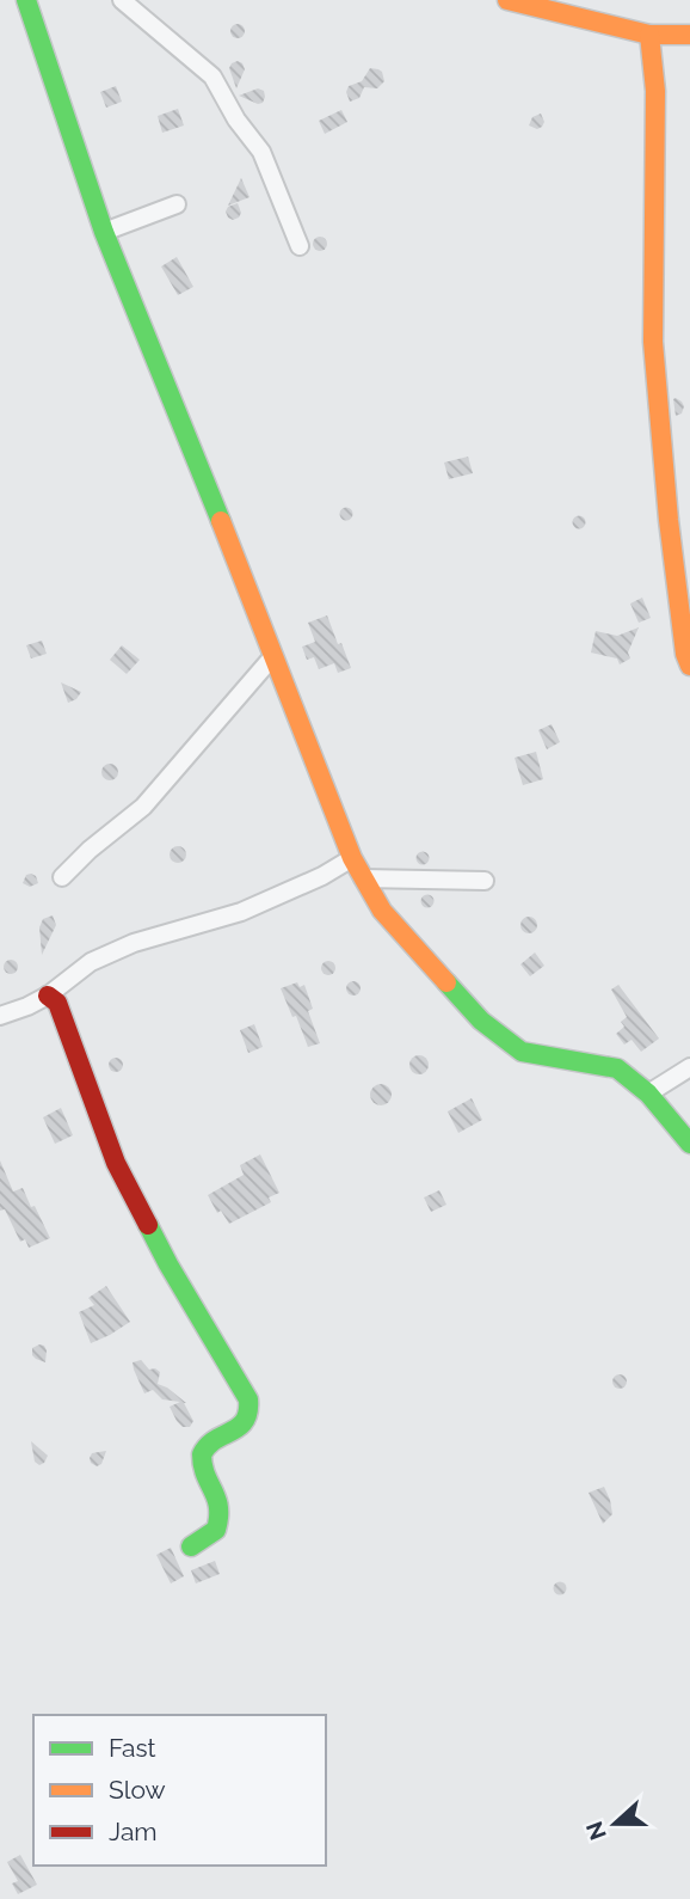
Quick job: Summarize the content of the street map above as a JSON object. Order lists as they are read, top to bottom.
{
  "legend": ["Fast", "Slow", "Jam"],
  "north": "left"
}
